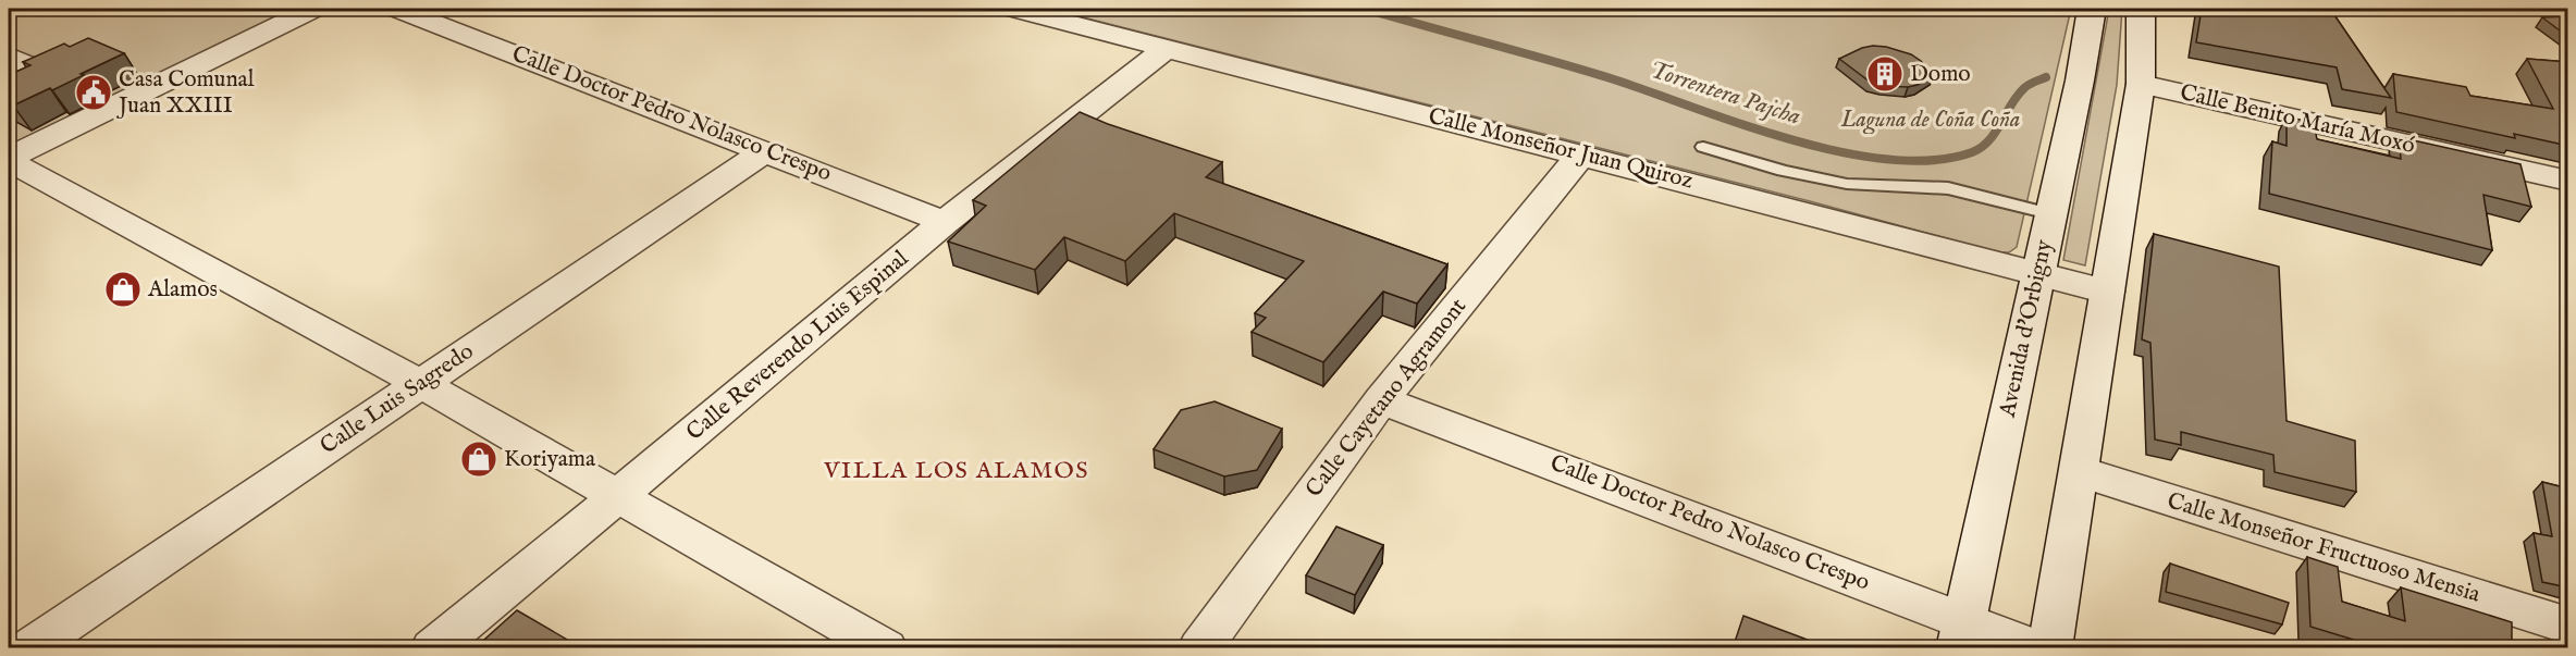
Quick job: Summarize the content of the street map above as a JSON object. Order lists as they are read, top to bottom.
{
  "streets": {
    "street": [
      "Calle Doctor Pedro Nolasco Crespo",
      "Calle Benito María Moxó",
      "Calle Monseñor Juan Quiroz",
      "Avenida d'Orbigny",
      "Calle Reverendo Luis Espinal",
      "Calle Cayetano Agramont",
      "Calle Luis Sagredo",
      "Calle Monseñor Fructuoso Mensia"
    ]
  },
  "crossings": [
    ["Calle Doctor Pedro Nolasco Crespo", "Avenida d'Orbigny"],
    ["Calle Doctor Pedro Nolasco Crespo", "Calle Reverendo Luis Espinal"],
    ["Calle Doctor Pedro Nolasco Crespo", "Calle Cayetano Agramont"],
    ["Calle Doctor Pedro Nolasco Crespo", "Calle Luis Sagredo"],
    ["Calle Monseñor Juan Quiroz", "Avenida d'Orbigny"],
    ["Calle Monseñor Juan Quiroz", "Calle Reverendo Luis Espinal"],
    ["Calle Monseñor Juan Quiroz", "Calle Cayetano Agramont"]
  ],
  "districts": ["VILLA LOS ALAMOS"],
  "water": ["Torrentera Pajcha"],
  "parks": ["Laguna de Coña Coña"],
  "places": {
    "building": ["Domo"],
    "public building": ["Casa Comunal Juan XXIII"],
    "shop": ["Alamos", "Koriyama"]
  }
}
